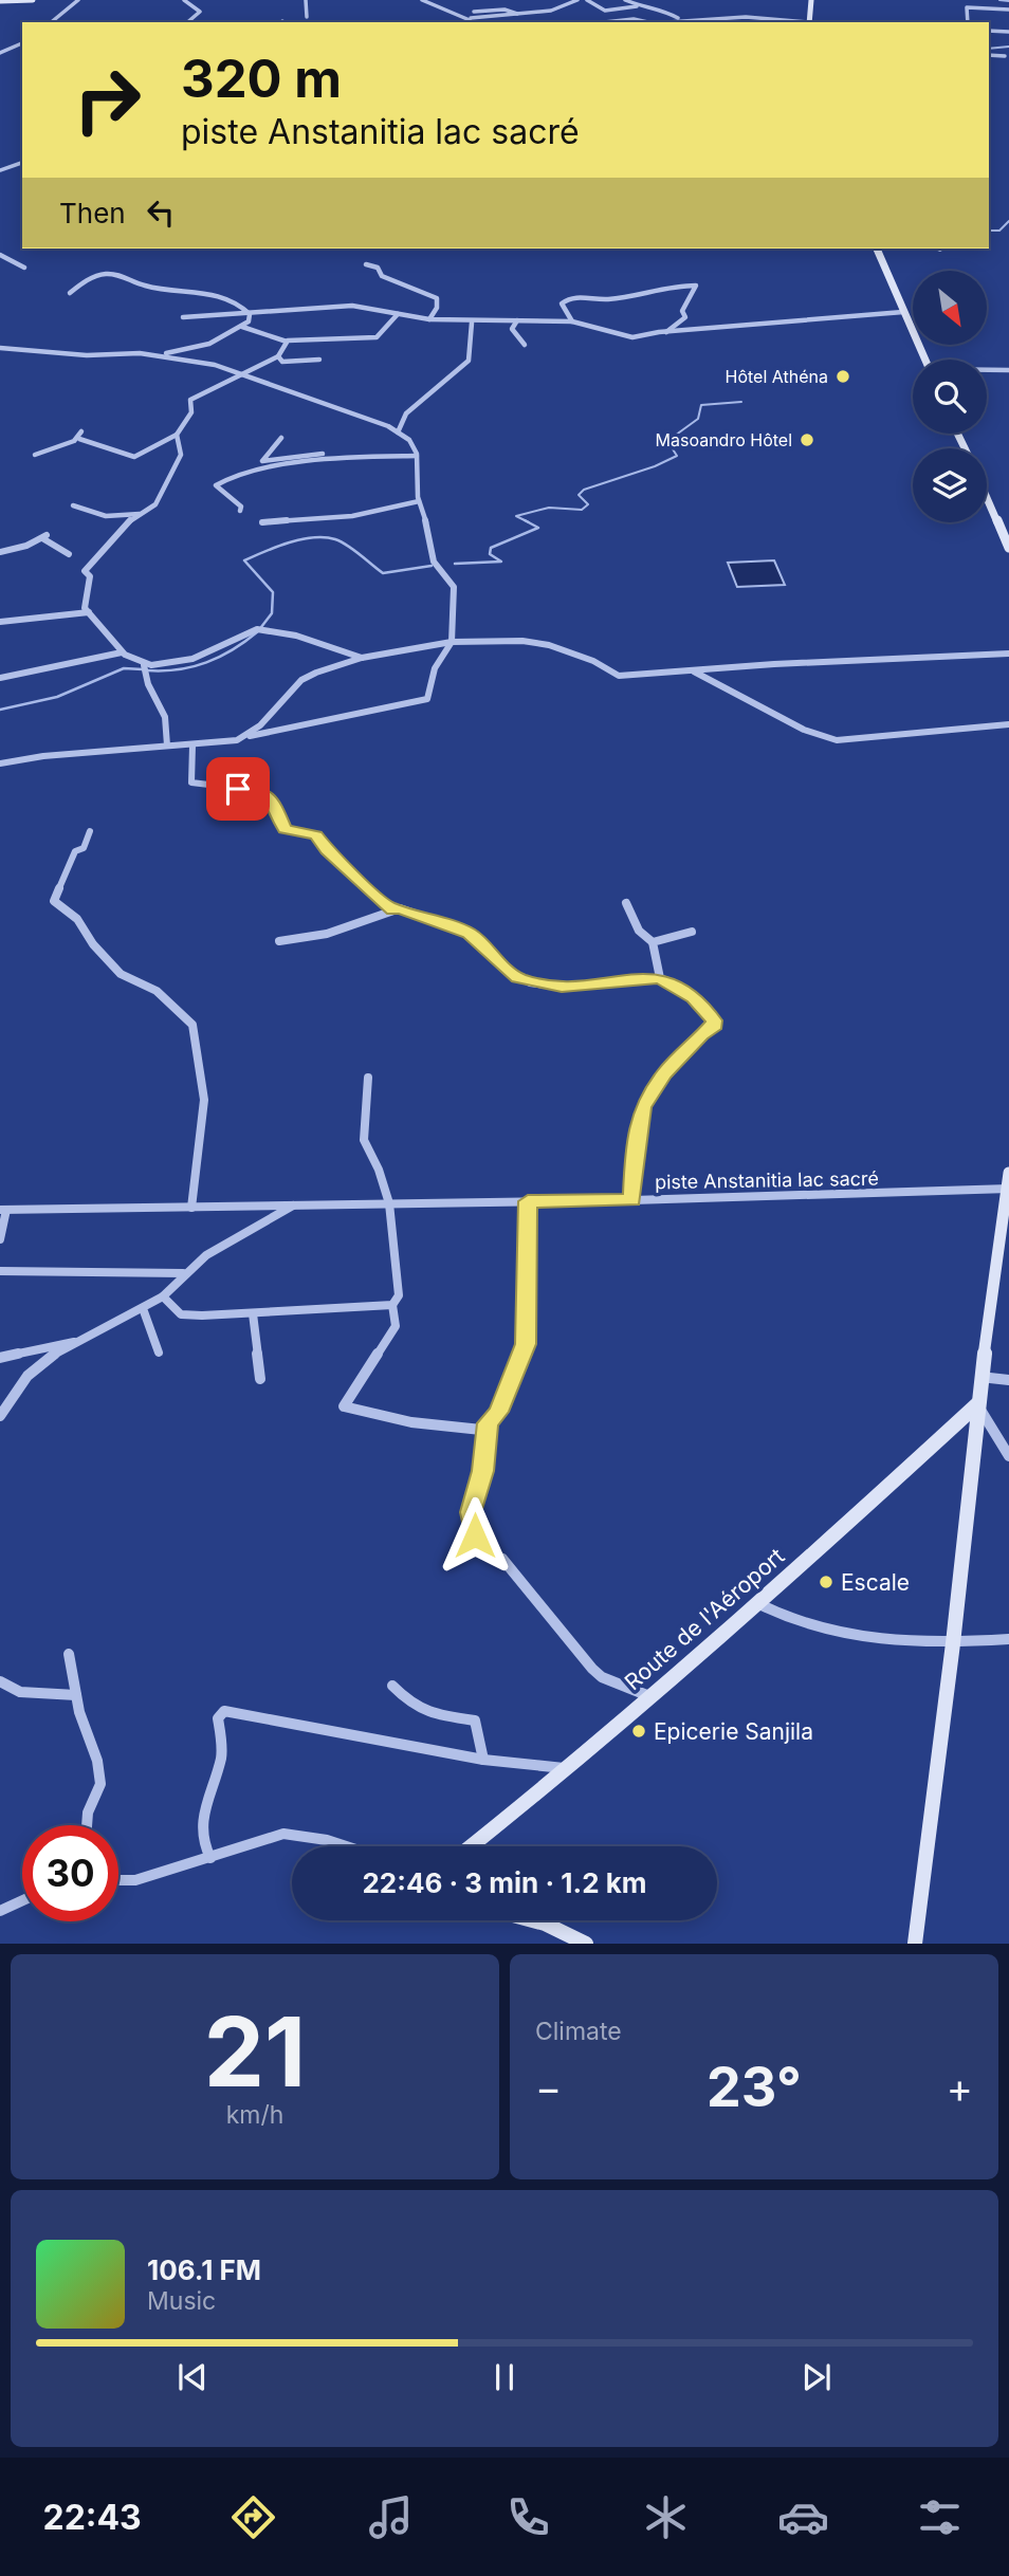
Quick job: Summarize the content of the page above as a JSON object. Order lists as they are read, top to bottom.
{
  "streets": {
    "main road": ["Route de l'Aéroport"],
    "street": ["piste Anstanitia lac sacré"]
  },
  "places": [
    "Hôtel Athéna",
    "Masoandro Hôtel",
    "Escale",
    "Epicerie Sanjila"
  ],
  "north": "bottom right",
  "page": {
    "turn": ["320 m", "piste Anstanitia lac sacré"],
    "then": "Then",
    "limit": "30",
    "trip": "22:46 · 3 min · 1.2 km",
    "tile": [
      ["21", "km/h"],
      "Climate"
    ],
    "heat": ["−", "23°", "+"],
    "song": ["106.1 FM", "Music"],
    "tabs": "22:43"
  }
}
